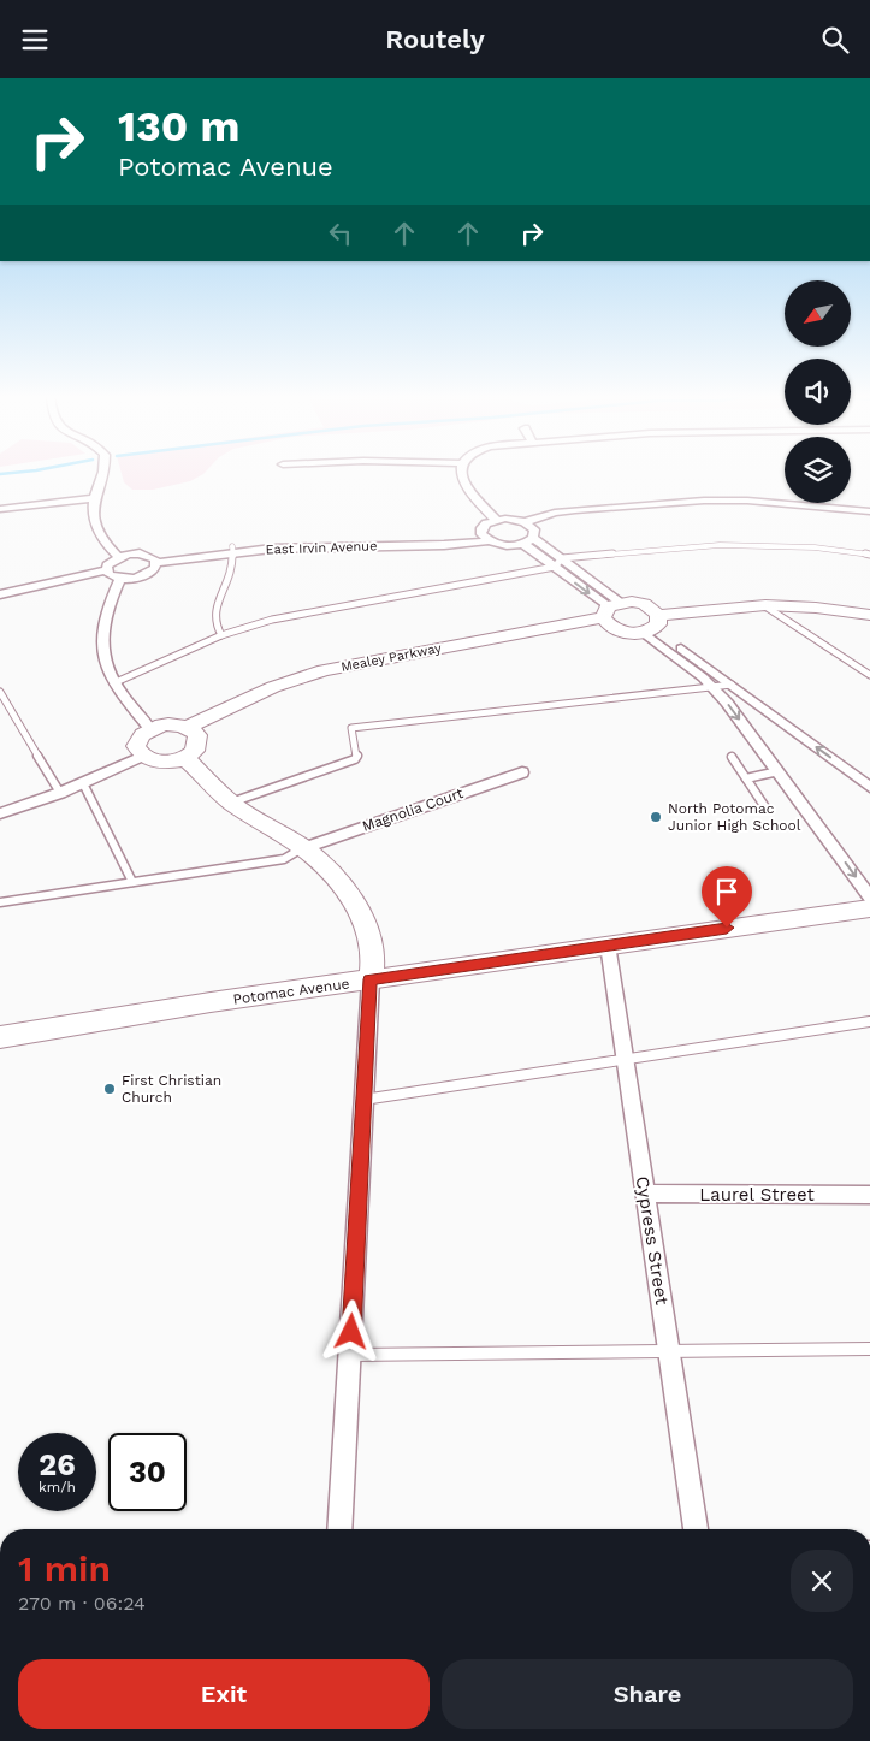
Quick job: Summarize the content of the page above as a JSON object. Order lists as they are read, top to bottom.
{
  "streets": {
    "street": [
      "East Irvin Avenue",
      "Mealey Parkway",
      "Magnolia Court",
      "Potomac Avenue",
      "Laurel Street",
      "Cypress Street"
    ]
  },
  "crossings": [
    ["Potomac Avenue", "Cypress Street"],
    ["Laurel Street", "Cypress Street"]
  ],
  "places": ["North Potomac Junior High School", "First Christian Church"],
  "north": "bottom left",
  "page": {
    "header": "Routely",
    "turn": ["130 m", "Potomac Avenue"],
    "speed": "26 km/h",
    "limit": "30",
    "heading": ["1 min", "270 m · 06:24"],
    "buttons": ["Exit", "Share"]
  }
}
